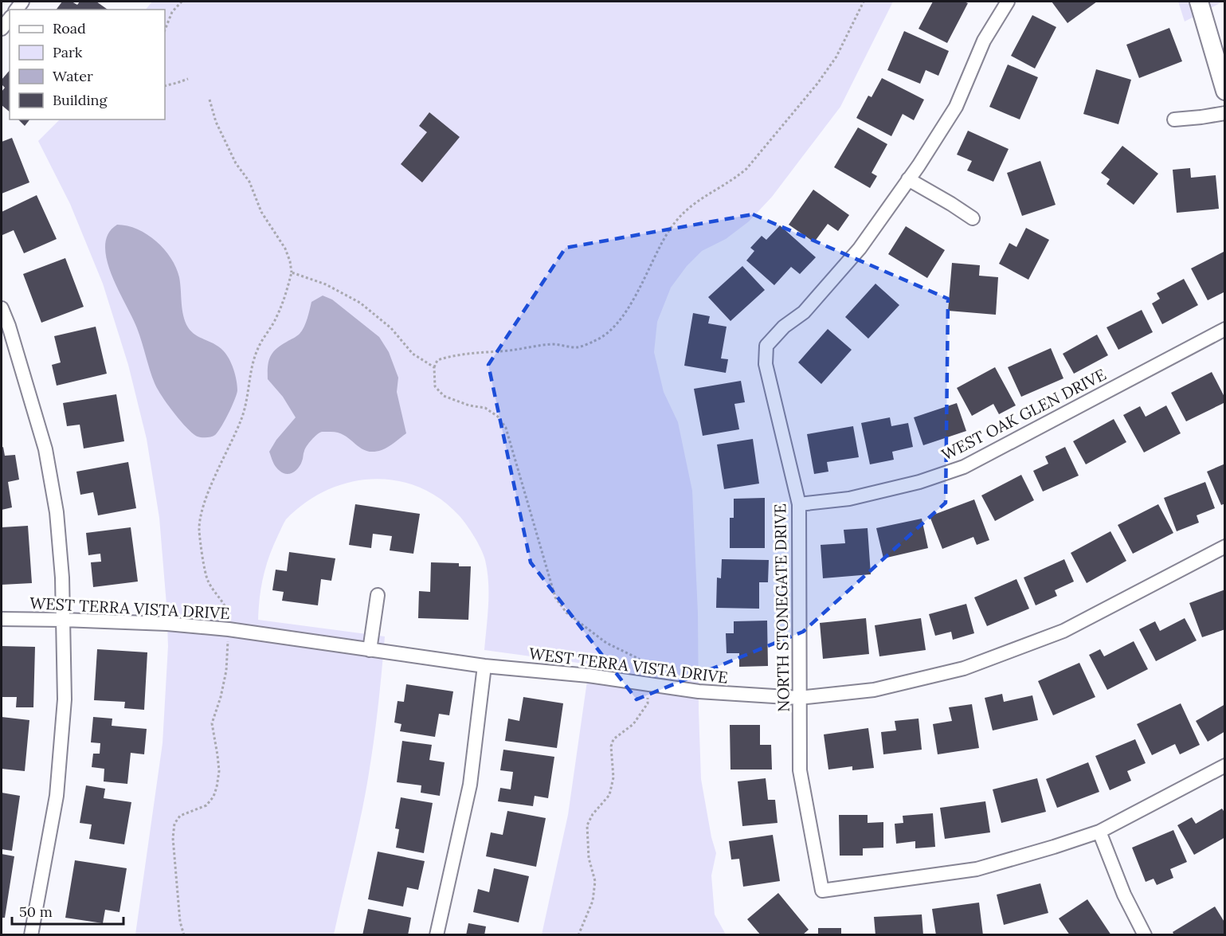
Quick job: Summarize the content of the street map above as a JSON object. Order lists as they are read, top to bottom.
{
  "streets": {
    "street": ["WEST OAK GLEN DRIVE", "WEST TERRA VISTA DRIVE", "NORTH STONEGATE DRIVE"]
  },
  "crossings": [
    ["WEST OAK GLEN DRIVE", "NORTH STONEGATE DRIVE"],
    ["WEST TERRA VISTA DRIVE", "NORTH STONEGATE DRIVE"]
  ],
  "legend": [
    "Road",
    "Park",
    "Water",
    "Building"
  ],
  "scale_bar": "50 m"
}
